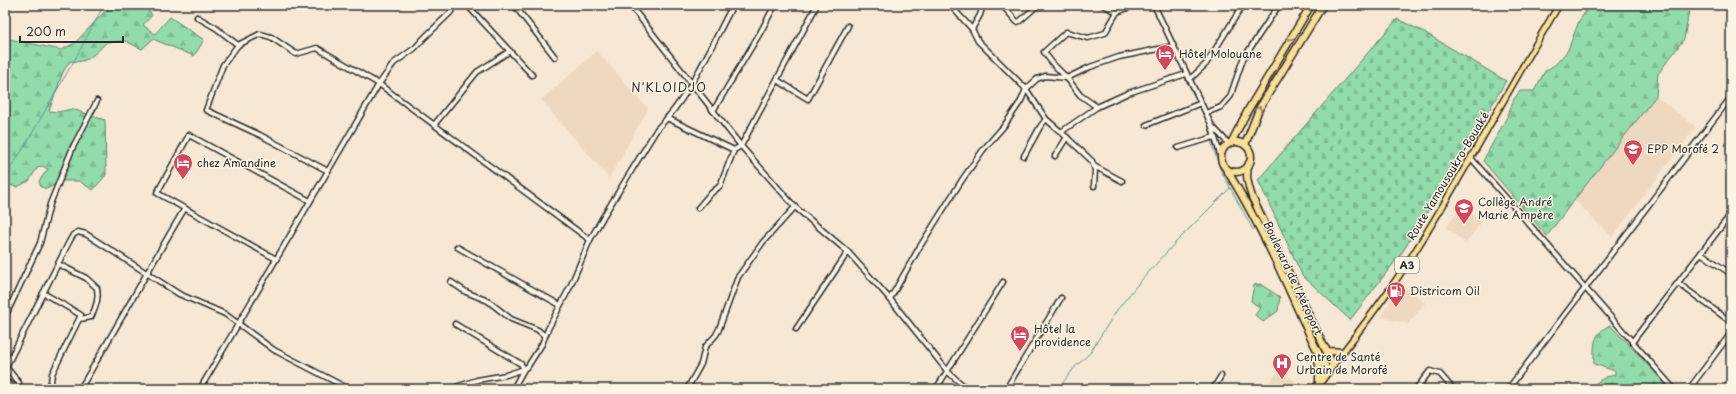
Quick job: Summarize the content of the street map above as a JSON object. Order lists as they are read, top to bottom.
{
  "streets": {
    "highway": ["Route Yamousoukro-Bouaké", "A3", "Boulevard de l'Aéroport"]
  },
  "crossings": [
    ["Route Yamousoukro-Bouaké", "Boulevard de l'Aéroport"]
  ],
  "districts": ["N'KLOIDJO"],
  "places": {
    "hotel": ["Hôtel Molouane", "chez Amandine", "Hôtel la providence"],
    "school or university": ["EPP Morofé 2", "Collège André Marie Ampère"],
    "fuel station": ["Districom Oil"],
    "hospital": ["Centre de Santé Urbain de Morofé"]
  },
  "scale_bar": "200 m"
}
